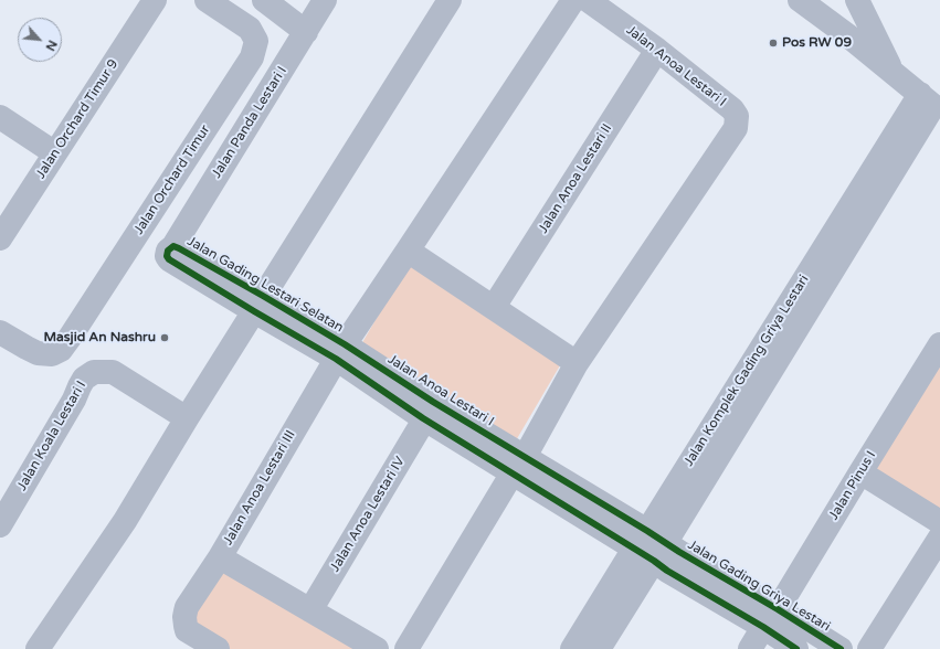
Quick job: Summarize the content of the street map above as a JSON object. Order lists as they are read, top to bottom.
{
  "streets": {
    "street": [
      "Jalan Anoa Lestari I",
      "Jalan Orchard Timur 9",
      "Jalan Panda Lestari I",
      "Jalan Anoa Lestari II",
      "Jalan Orchard Timur",
      "Jalan Gading Lestari Selatan",
      "Jalan Komplek Gading Griya Lestari",
      "Jalan Koala Lestari I",
      "Jalan Pinus I",
      "Jalan Anoa Lestari III",
      "Jalan Anoa Lestari IV",
      "Jalan Gading Griya Lestari"
    ]
  },
  "crossings": [
    ["Jalan Anoa Lestari I", "Jalan Anoa Lestari II"],
    ["Jalan Anoa Lestari I", "Jalan Gading Lestari Selatan"],
    ["Jalan Anoa Lestari I", "Jalan Anoa Lestari III"],
    ["Jalan Anoa Lestari I", "Jalan Anoa Lestari IV"],
    ["Jalan Anoa Lestari I", "Jalan Gading Griya Lestari"],
    ["Jalan Panda Lestari I", "Jalan Gading Lestari Selatan"],
    ["Jalan Gading Lestari Selatan", "Jalan Koala Lestari I"],
    ["Jalan Gading Lestari Selatan", "Jalan Anoa Lestari III"],
    ["Jalan Komplek Gading Griya Lestari", "Jalan Gading Griya Lestari"],
    ["Jalan Pinus I", "Jalan Gading Griya Lestari"]
  ],
  "places": ["Pos RW 09", "Masjid An Nashru"],
  "north": "bottom right"
}
